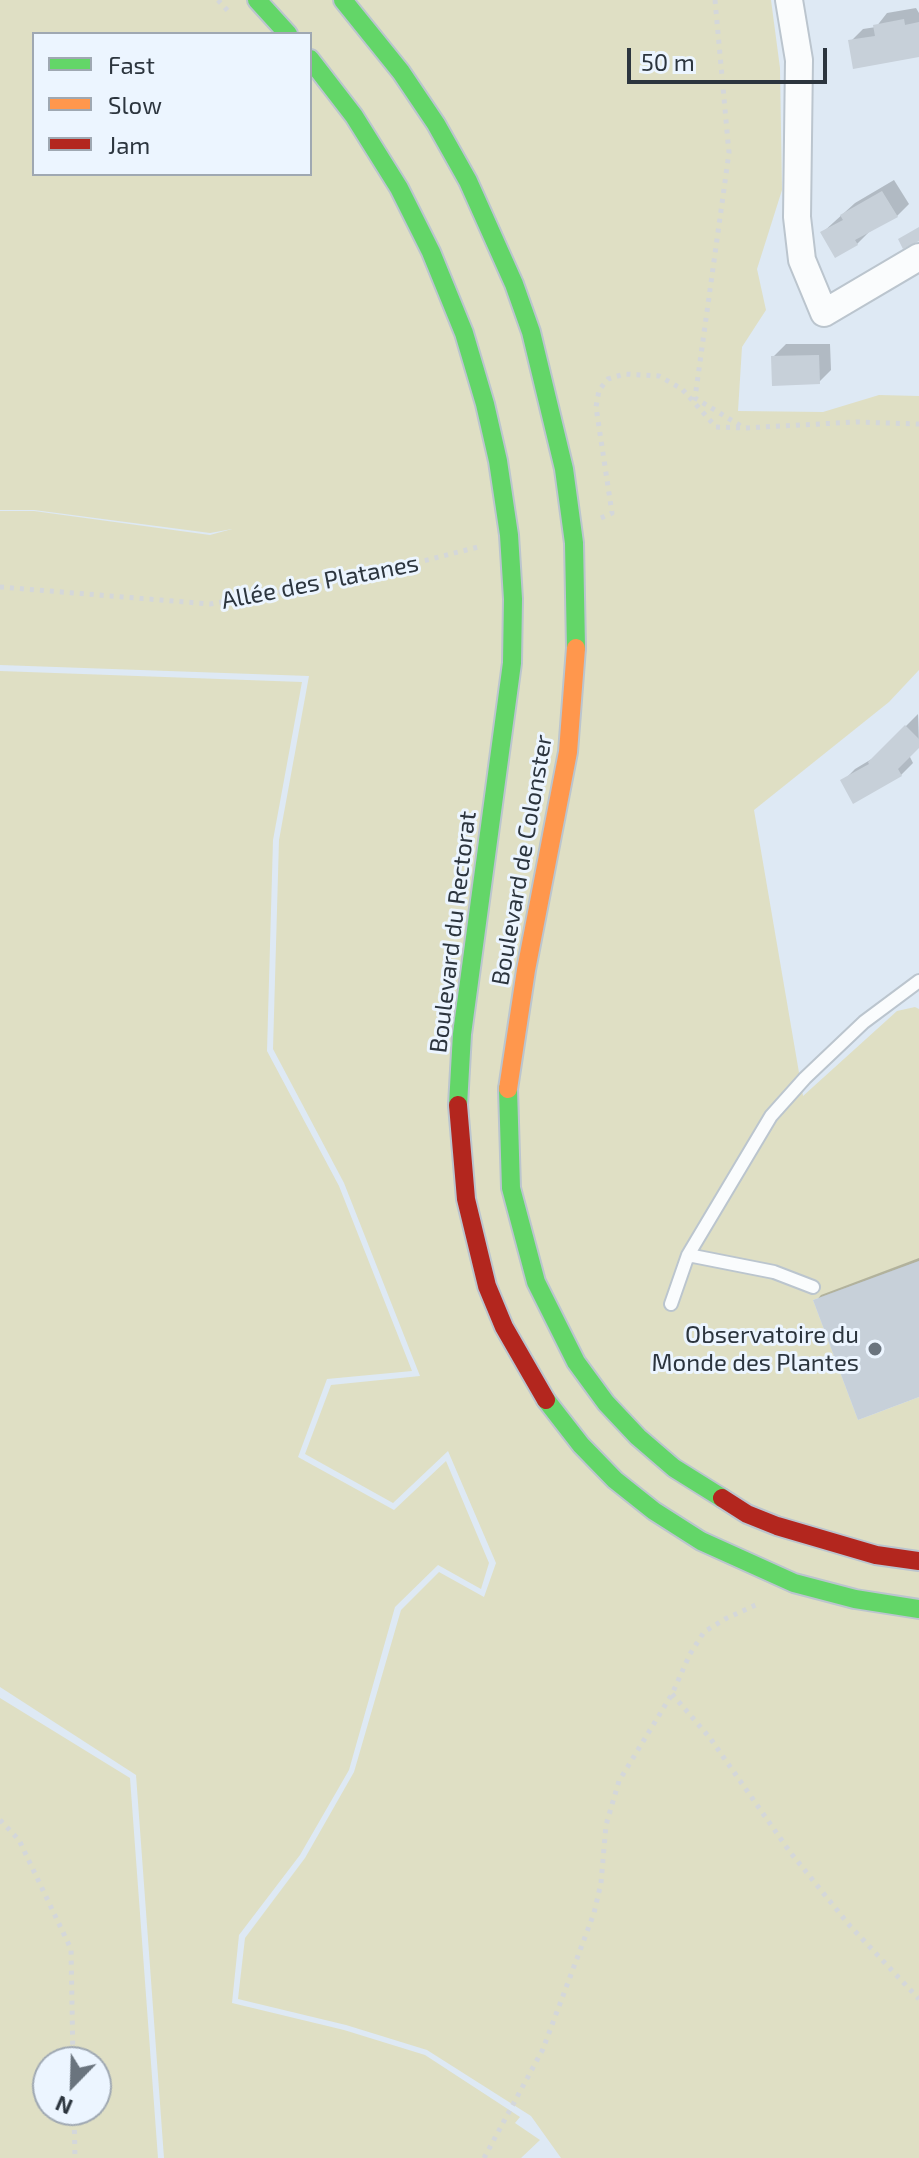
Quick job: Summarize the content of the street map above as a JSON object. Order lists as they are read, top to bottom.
{
  "streets": {
    "main road": ["Boulevard de Colonster", "Boulevard du Rectorat"],
    "path": ["Allée des Platanes"]
  },
  "places": ["Observatoire du Monde des Plantes"],
  "legend": ["Fast", "Slow", "Jam"],
  "scale_bar": "50 m",
  "north": "bottom left"
}
